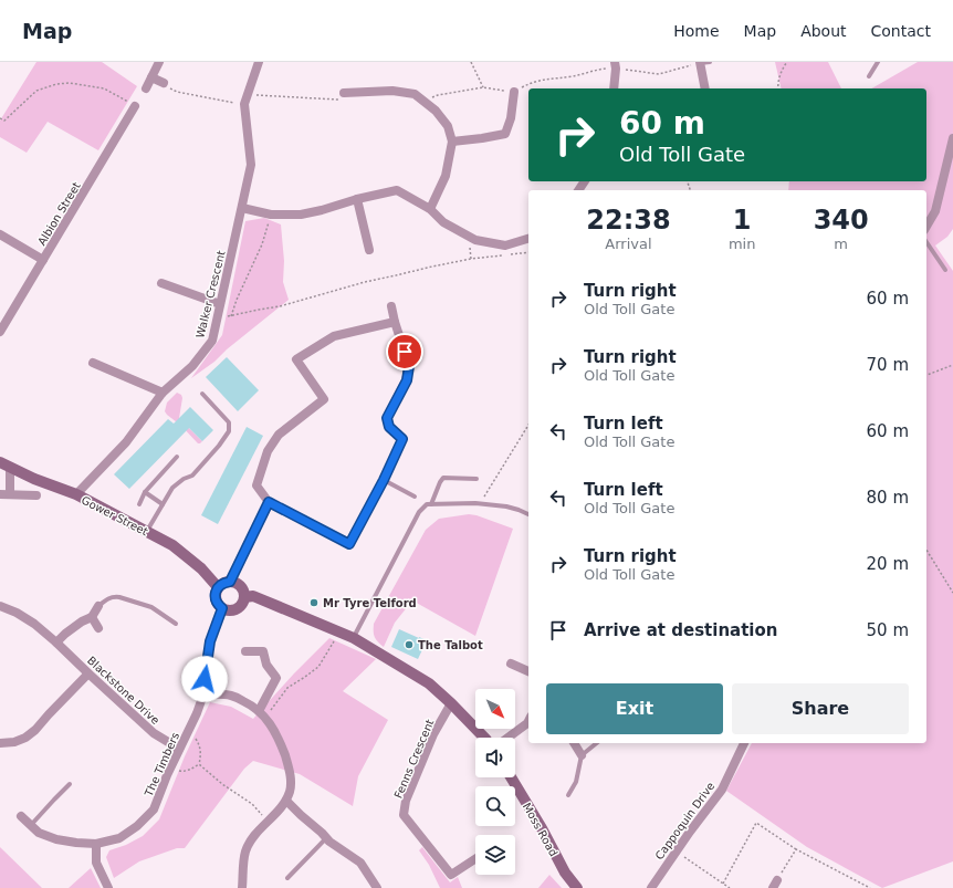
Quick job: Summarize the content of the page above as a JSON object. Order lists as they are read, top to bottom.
{
  "streets": {
    "street": [
      "Albion Street",
      "Walker Crescent",
      "Gower Street",
      "Blackstone Drive",
      "Fenns Crescent",
      "The Timbers",
      "Cappoquin Drive",
      "Moss Road"
    ]
  },
  "crossings": [
    ["Walker Crescent", "Gower Street"],
    ["Gower Street", "The Timbers"],
    ["Blackstone Drive", "The Timbers"]
  ],
  "places": ["Mr Tyre Telford", "The Talbot"],
  "north": "bottom right",
  "page": {
    "header": "Map",
    "nav": [
      "Home",
      "Map",
      "About",
      "Contact"
    ],
    "turn": ["60 m", "Old Toll Gate"],
    "eta": [
      "22:38",
      "Arrival",
      "1",
      "min",
      "340",
      "m"
    ],
    "list": [
      {
        "name": "Turn right",
        "note": "Old Toll Gate",
        "value": "60 m"
      },
      {
        "name": "Turn right",
        "note": "Old Toll Gate",
        "value": "70 m"
      },
      {
        "name": "Turn left",
        "note": "Old Toll Gate",
        "value": "60 m"
      },
      {
        "name": "Turn left",
        "note": "Old Toll Gate",
        "value": "80 m"
      },
      {
        "name": "Turn right",
        "note": "Old Toll Gate",
        "value": "20 m"
      },
      {
        "name": "Arrive at destination",
        "value": "50 m"
      }
    ],
    "buttons": ["Exit", "Share"]
  }
}
